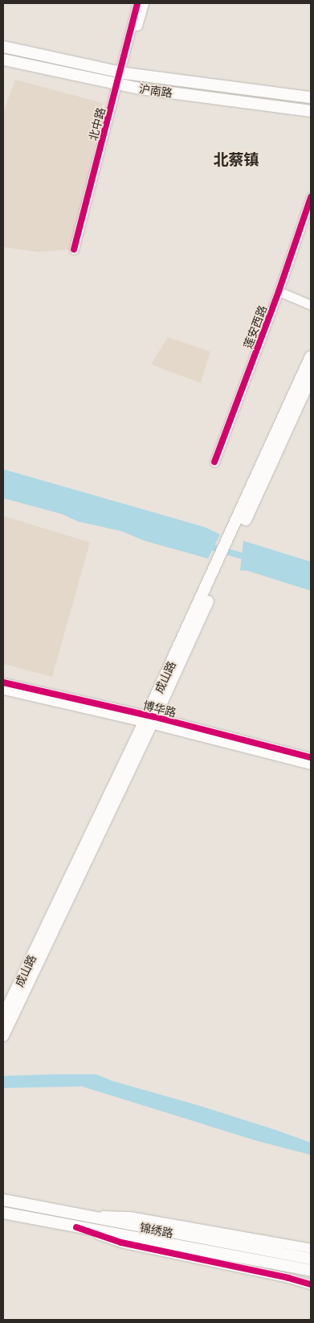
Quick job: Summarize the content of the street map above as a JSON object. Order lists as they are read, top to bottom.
{
  "streets": {
    "main road": ["沪南路", "成山路", "锦绣路"],
    "street": ["北中路", "莲安西路", "博华路"]
  },
  "crossings": [
    ["沪南路", "北中路"],
    ["成山路", "博华路"]
  ],
  "districts": ["北蔡镇"]
}
